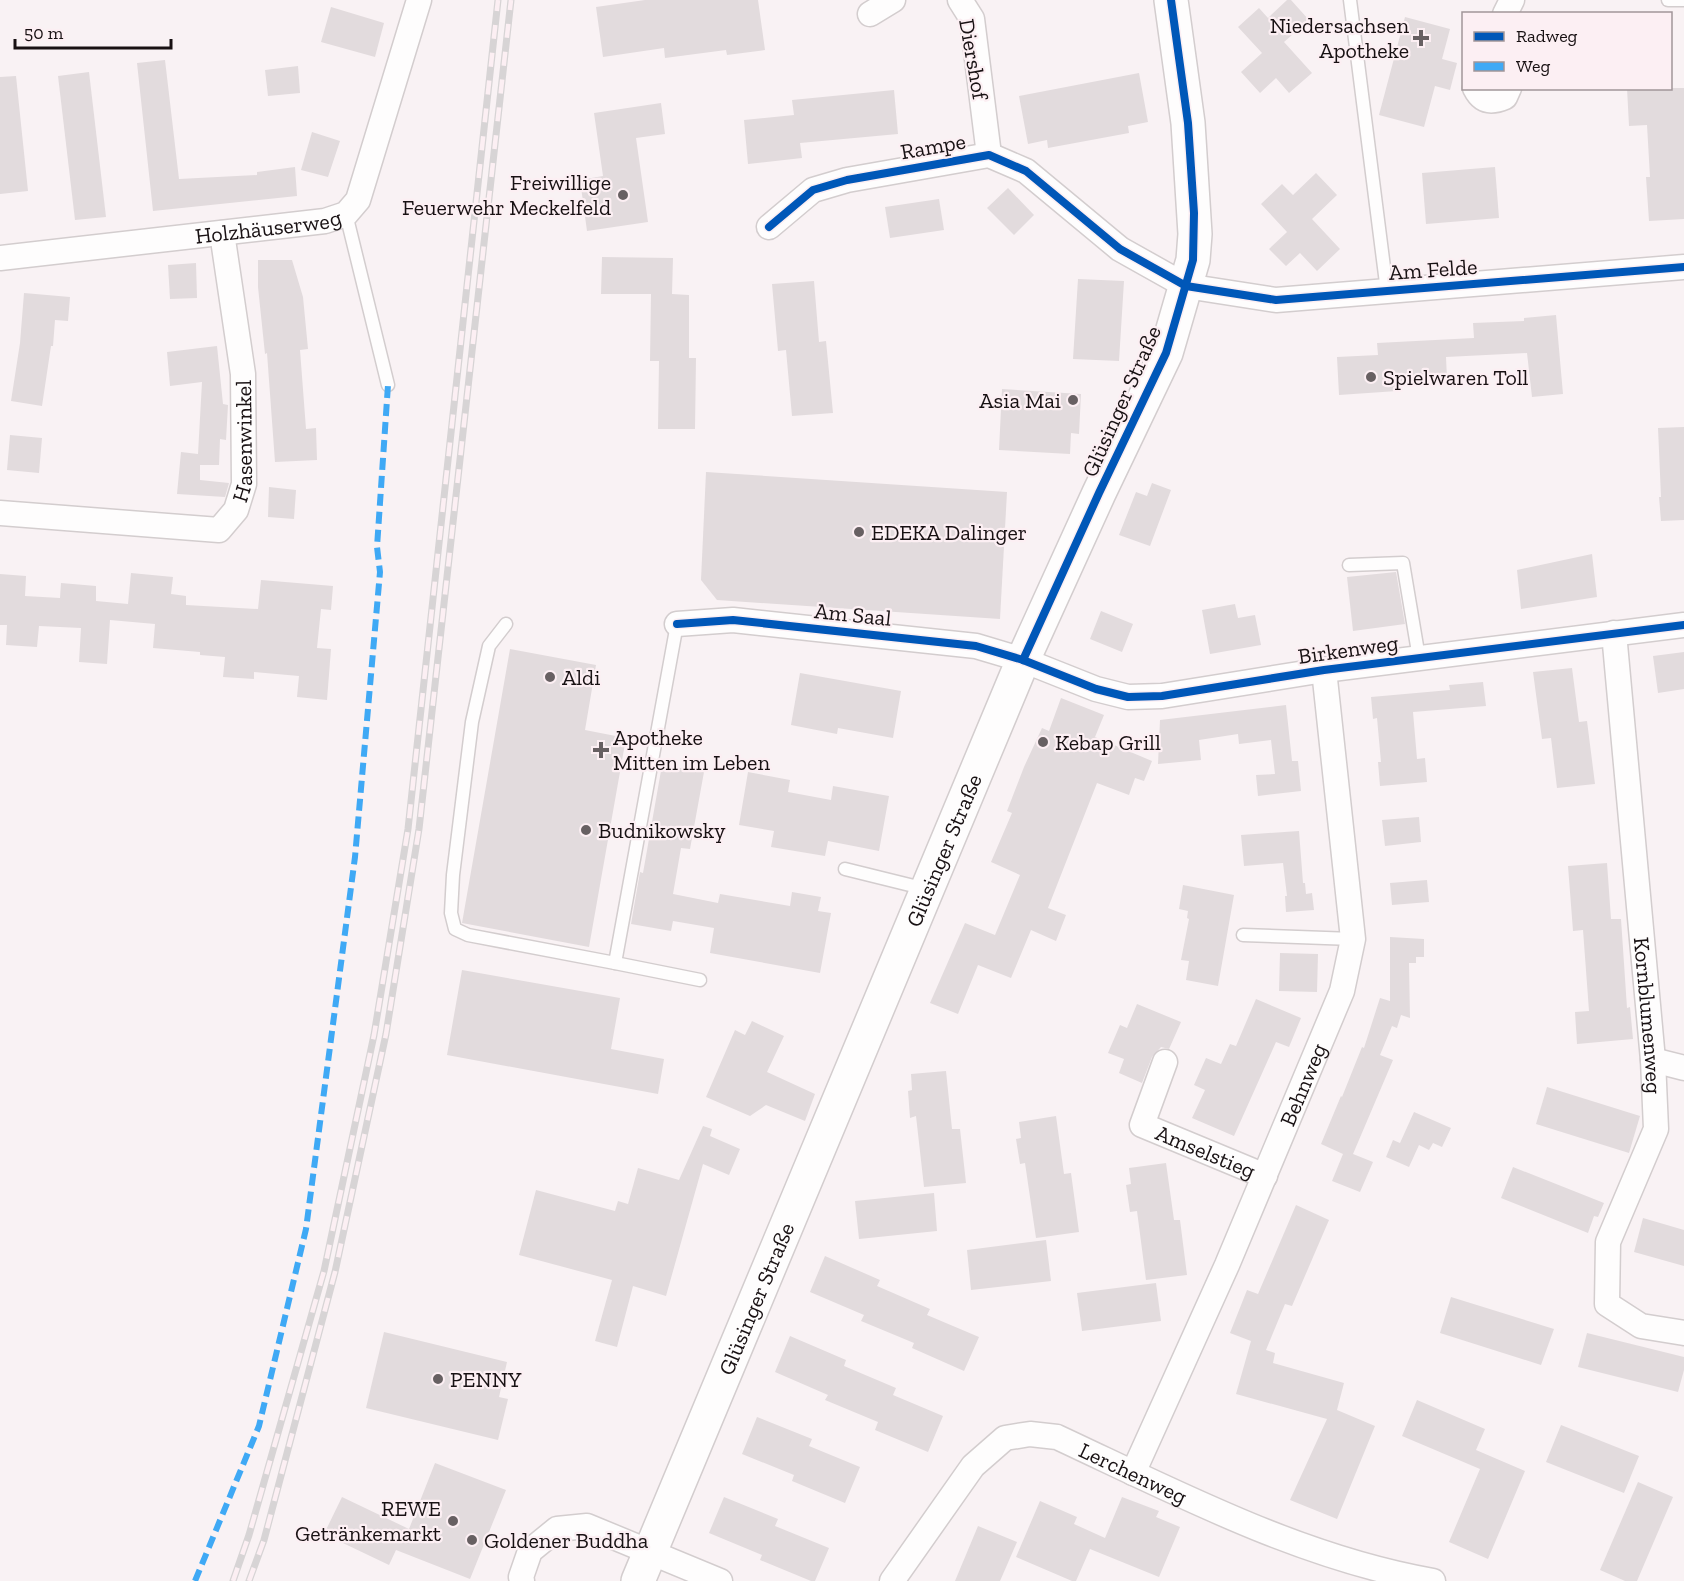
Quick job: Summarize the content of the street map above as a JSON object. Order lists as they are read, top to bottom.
{
  "streets": {
    "main road": ["Glüsinger Straße"],
    "street": [
      "Diershof",
      "Rampe",
      "Holzhäuserweg",
      "Am Felde",
      "Hasenwinkel",
      "Am Saal",
      "Birkenweg",
      "Kornblumenweg",
      "Behnweg",
      "Amselstieg",
      "Lerchenweg"
    ]
  },
  "crossings": [
    ["Diershof", "Rampe"],
    ["Rampe", "Am Felde"],
    ["Rampe", "Glüsinger Straße"],
    ["Holzhäuserweg", "Hasenwinkel"],
    ["Am Felde", "Glüsinger Straße"],
    ["Glüsinger Straße", "Am Saal"],
    ["Glüsinger Straße", "Birkenweg"],
    ["Am Saal", "Birkenweg"],
    ["Birkenweg", "Kornblumenweg"],
    ["Birkenweg", "Behnweg"],
    ["Behnweg", "Amselstieg"],
    ["Behnweg", "Lerchenweg"]
  ],
  "places": {
    "health": ["Niedersachsen Apotheke", "Apotheke Mitten im Leben"],
    "other": [
      "Freiwillige Feuerwehr Meckelfeld",
      "Spielwaren Toll",
      "Asia Mai",
      "EDEKA Dalinger",
      "Aldi",
      "Kebap Grill",
      "Budnikowsky",
      "PENNY",
      "REWE Getränkemarkt",
      "Goldener Buddha"
    ]
  },
  "legend": ["Radweg", "Weg"],
  "scale_bar": "50 m"
}
